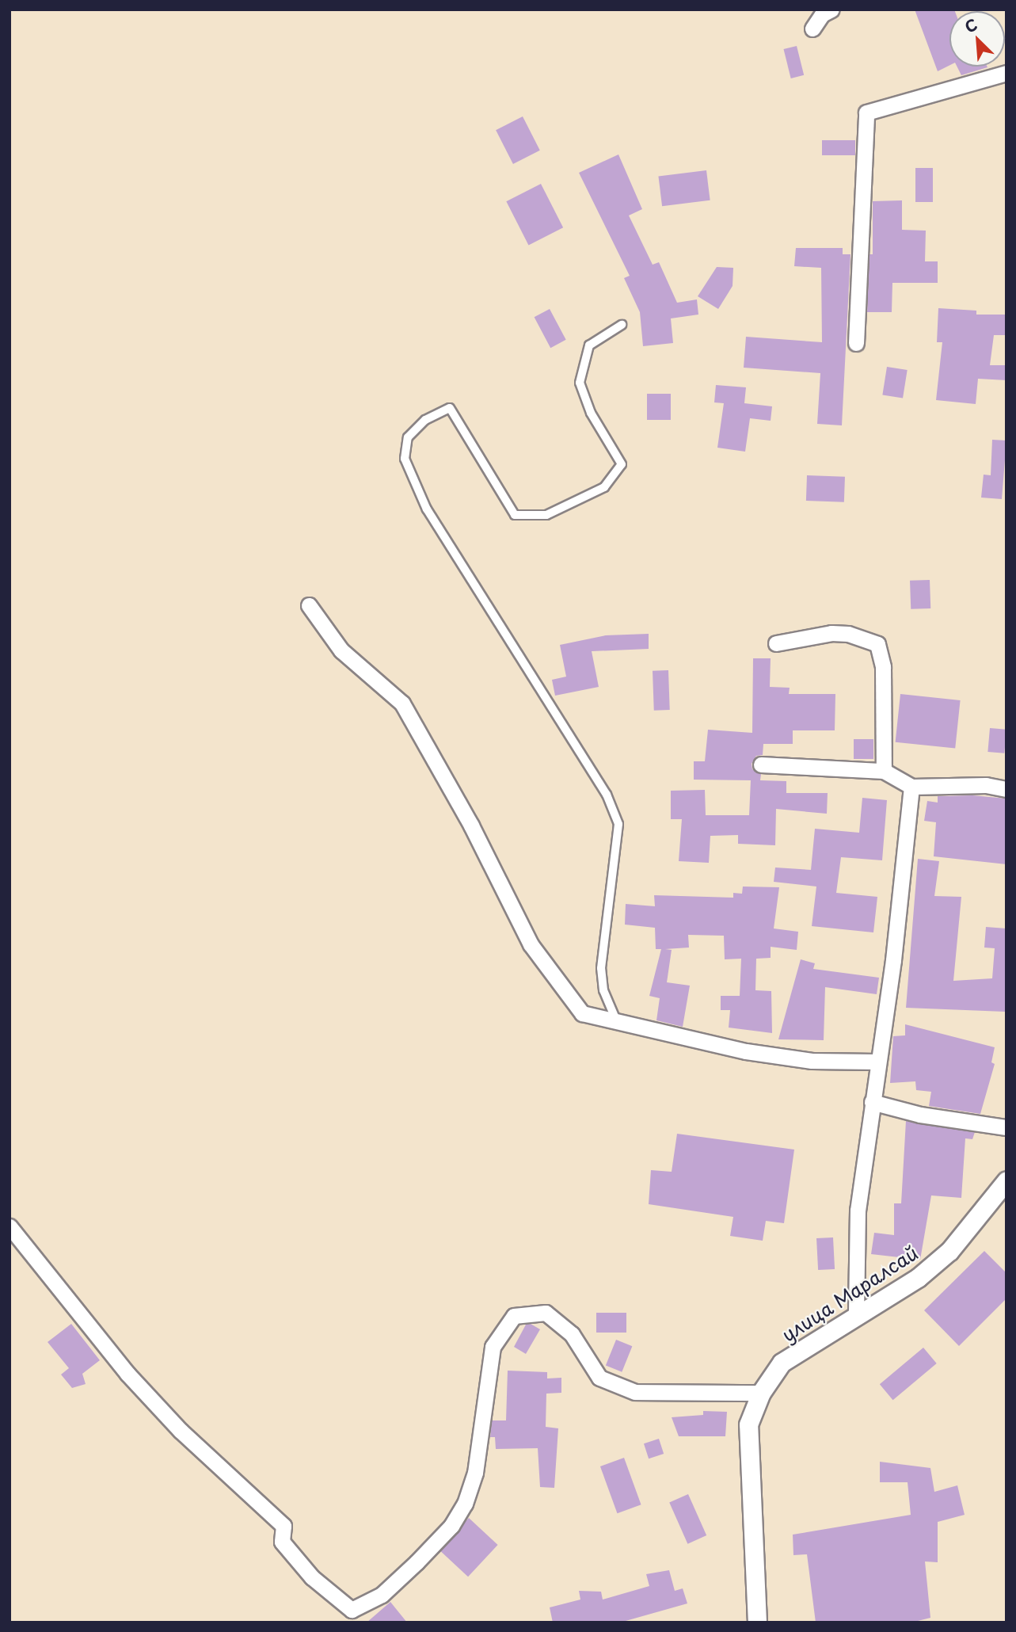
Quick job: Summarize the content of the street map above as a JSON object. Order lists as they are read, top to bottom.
{
  "streets": {
    "street": ["улица Маралсай"]
  },
  "north": "top left"
}
